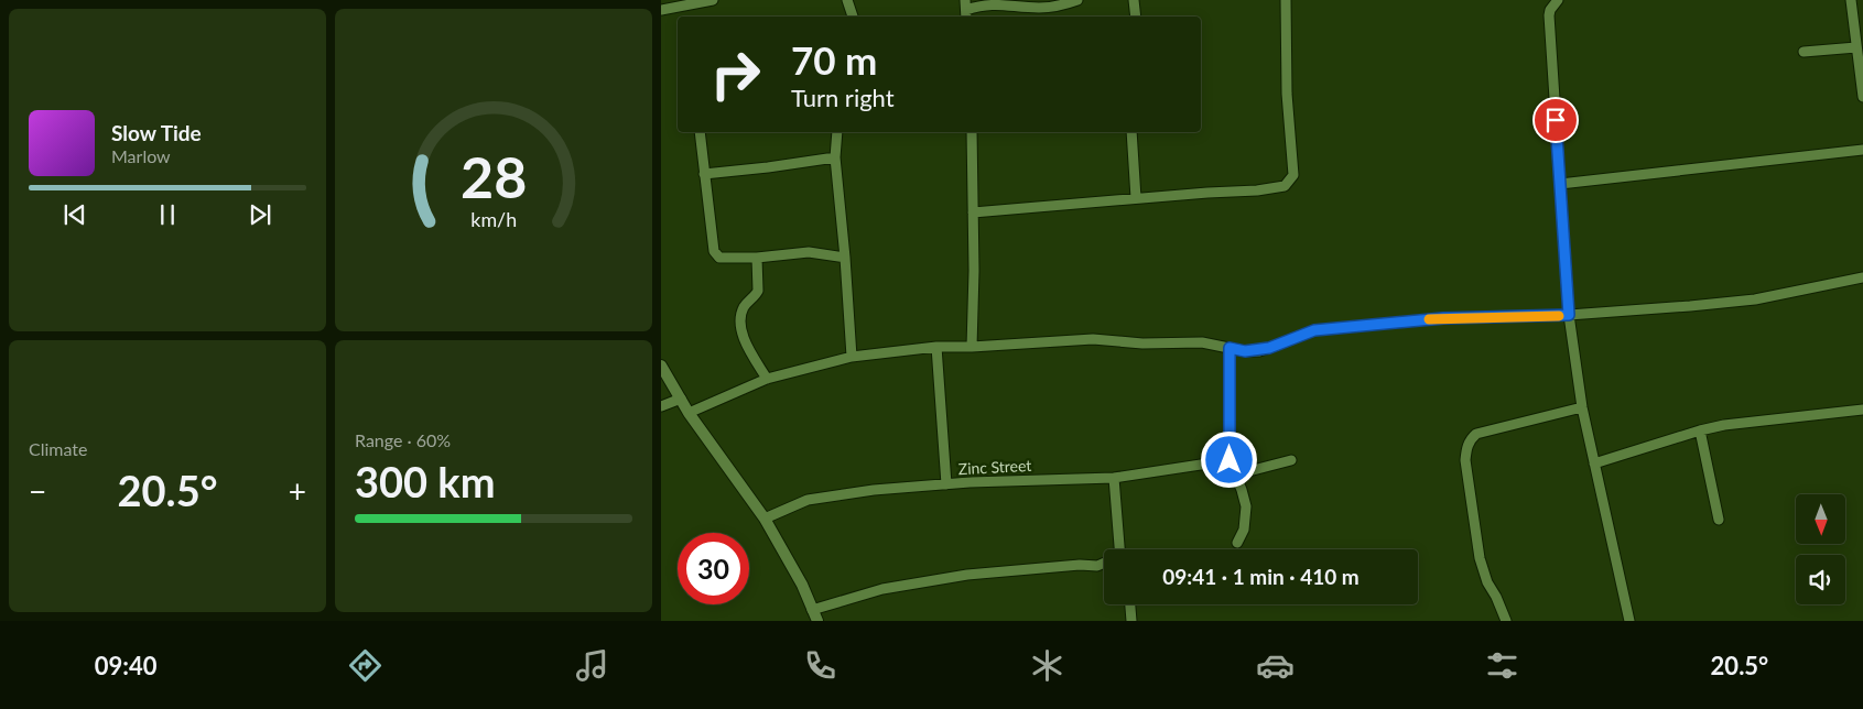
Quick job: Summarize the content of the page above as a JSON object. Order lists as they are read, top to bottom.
{
  "streets": {
    "street": ["Zinc Street"]
  },
  "north": "bottom",
  "page": {
    "turn": ["70 m", "Turn right"],
    "song": ["Slow Tide", "Marlow"],
    "tile": [
      "Climate",
      ["Range · 60%", "300 km"]
    ],
    "heat": ["−", "20.5°", "+"],
    "limit": "30",
    "trip": "09:41 · 1 min · 410 m",
    "tabs": ["09:40", "20.5°"],
    "gauge": ["28", "km/h"]
  }
}
